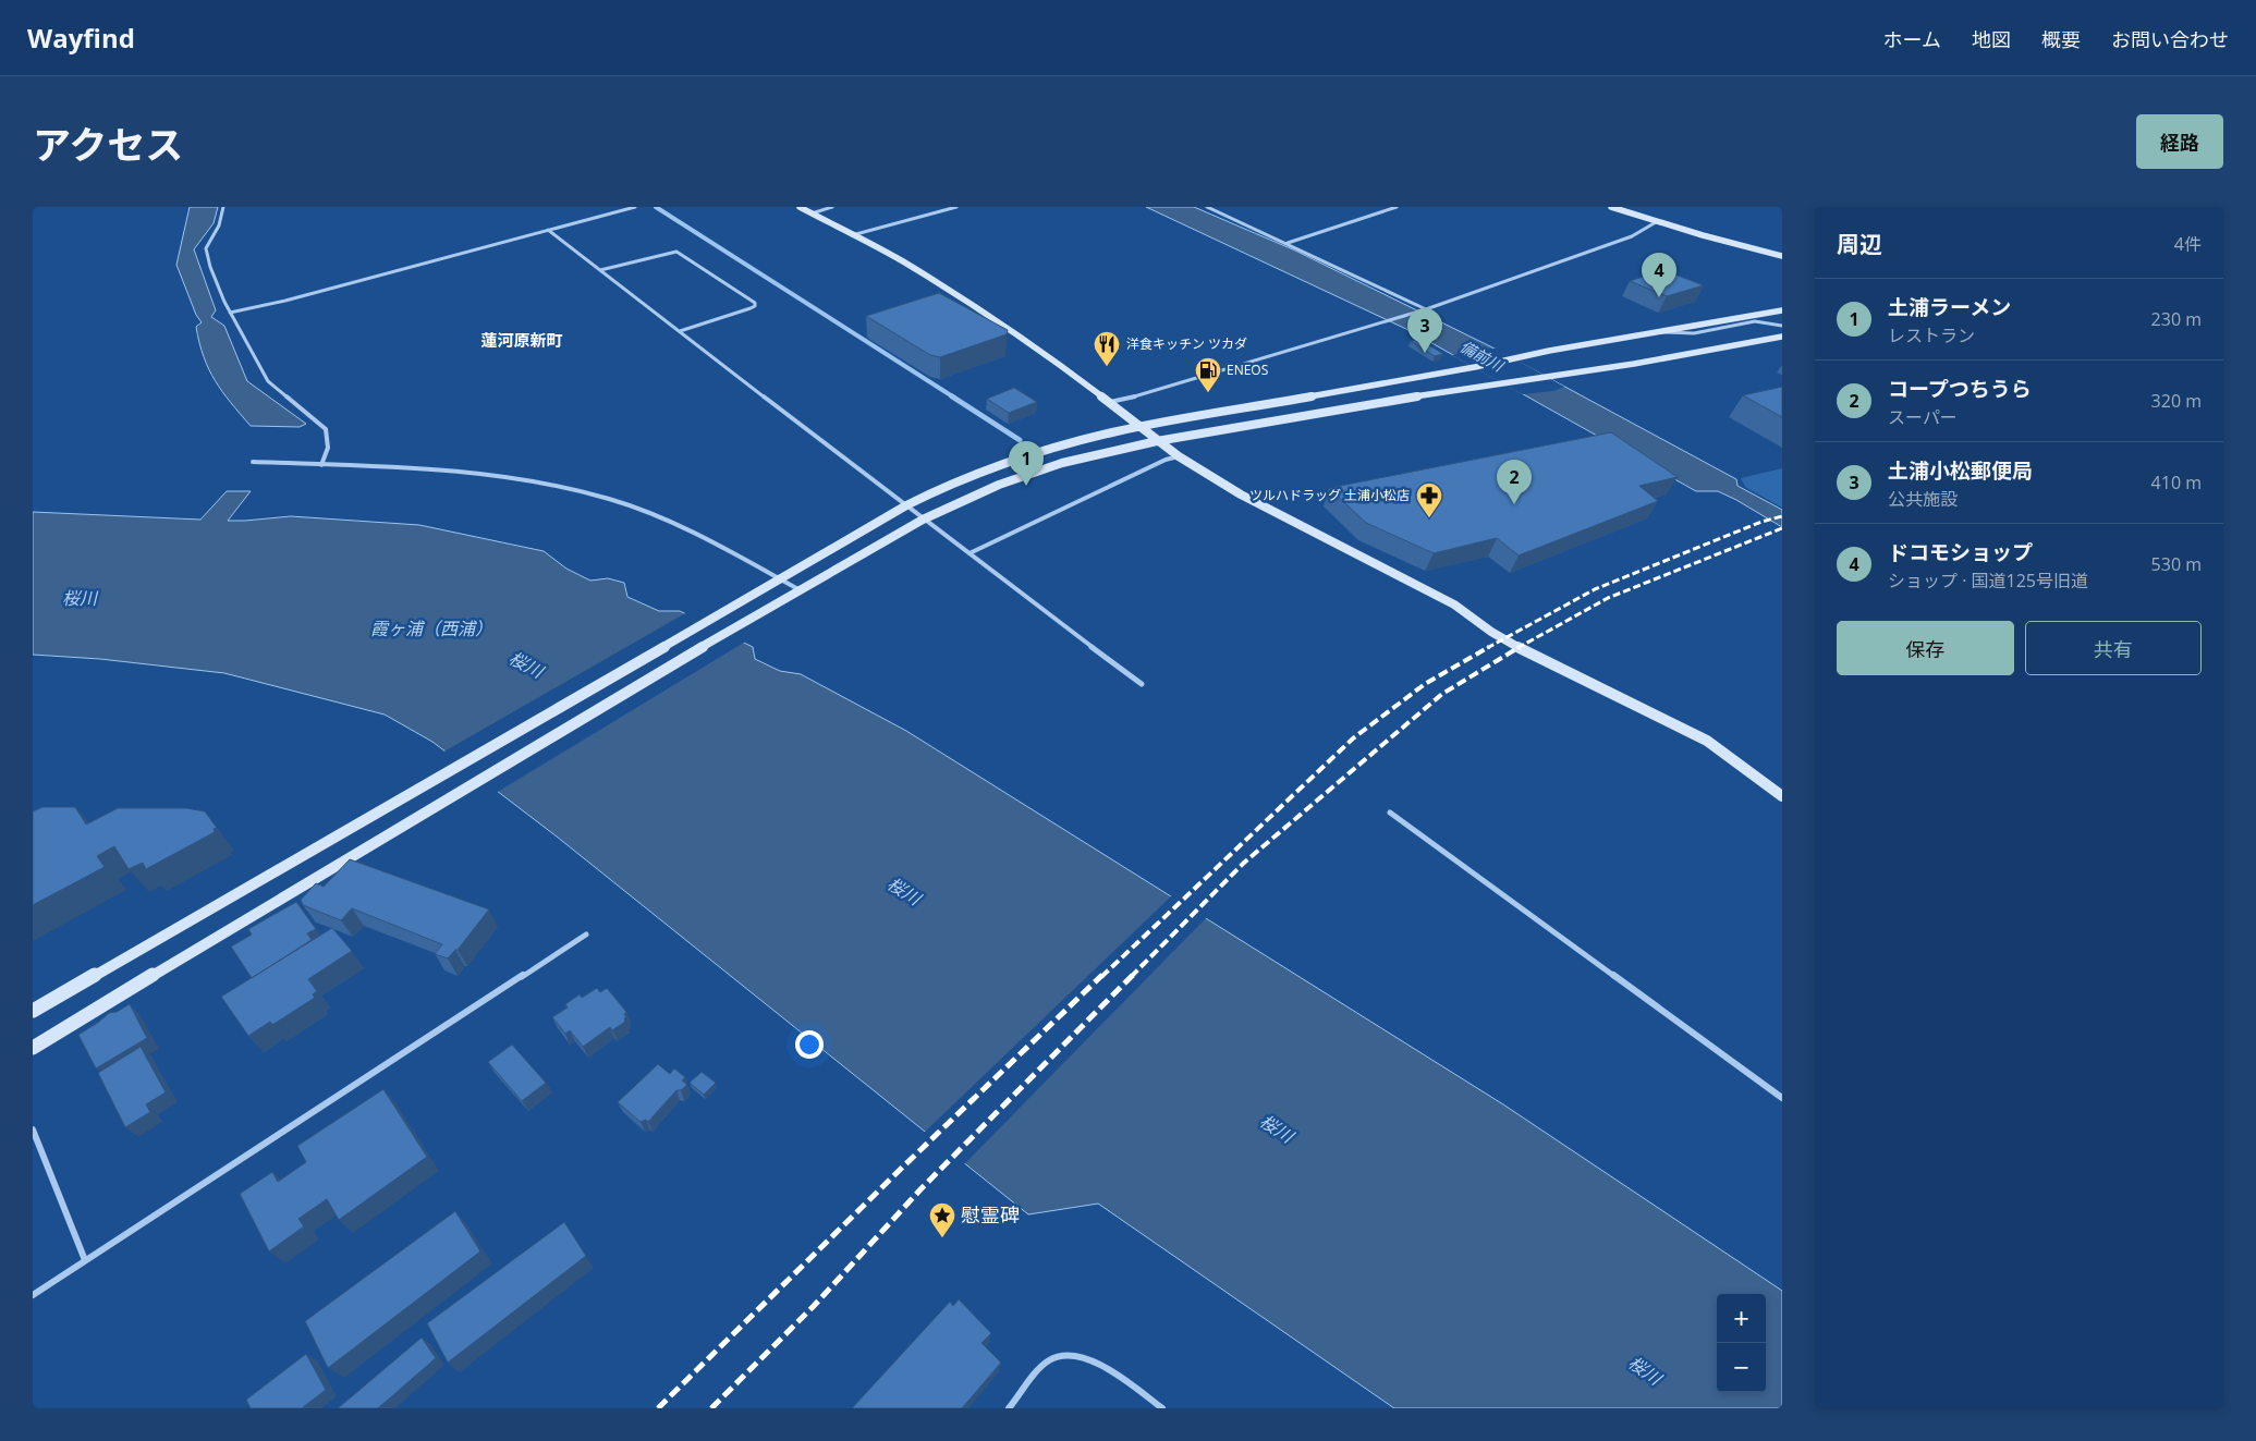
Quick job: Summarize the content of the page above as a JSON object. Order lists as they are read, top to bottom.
{
  "districts": ["蓮河原新町"],
  "water": ["備前川", "桜川", "霞ヶ浦（西浦）"],
  "places": {
    "restaurant": ["洋食キッチン ツカダ"],
    "fuel station": ["ENEOS"],
    "pharmacy": ["ツルハドラッグ 土浦小松店"],
    "place": ["慰霊碑"]
  },
  "page": {
    "header": "Wayfind",
    "nav": [
      "ホーム",
      "地図",
      "概要",
      "お問い合わせ"
    ],
    "title": "アクセス",
    "buttons": [
      "経路",
      ["保存", "共有"]
    ],
    "heading": ["周辺", "4件"],
    "pins": [
      "4",
      "3",
      "1",
      "2"
    ],
    "list": [
      {
        "mark": "1",
        "name": "土浦ラーメン",
        "note": "レストラン",
        "value": "230 m"
      },
      {
        "mark": "2",
        "name": "コープつちうら",
        "note": "スーパー",
        "value": "320 m"
      },
      {
        "mark": "3",
        "name": "土浦小松郵便局",
        "note": "公共施設",
        "value": "410 m"
      },
      {
        "mark": "4",
        "name": "ドコモショップ",
        "note": "ショップ · 国道125号旧道",
        "value": "530 m"
      }
    ],
    "map_buttons": ["+", "−"]
  }
}
